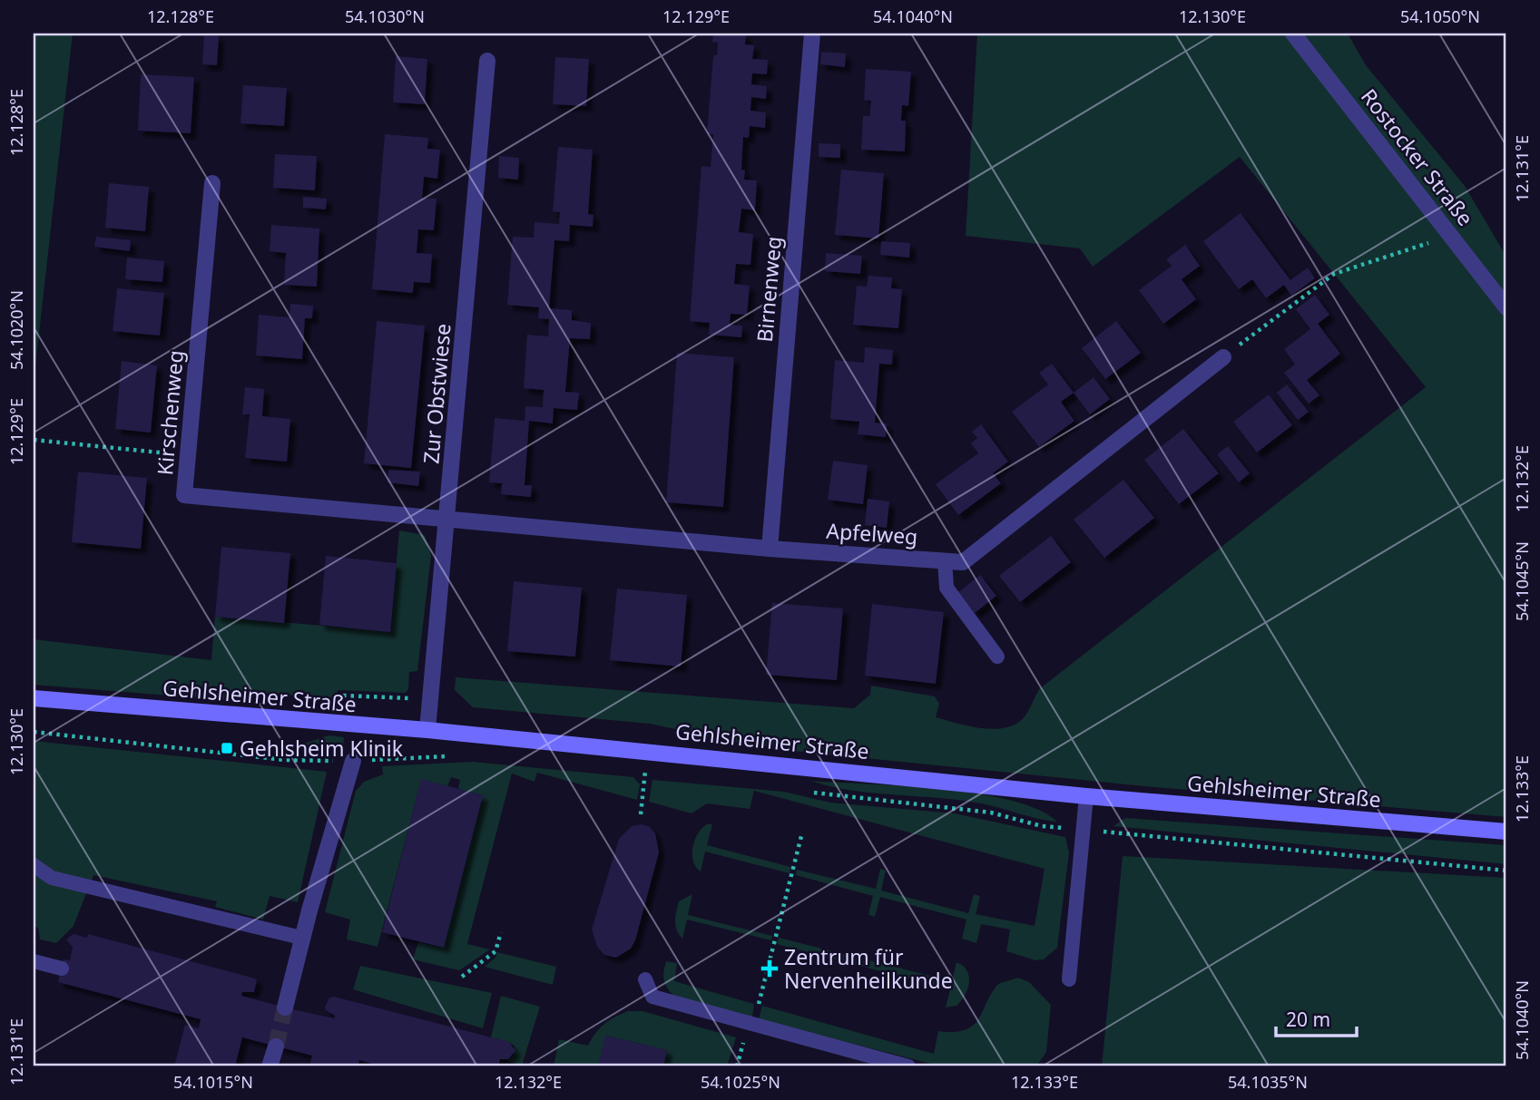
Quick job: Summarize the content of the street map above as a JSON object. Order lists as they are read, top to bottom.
{
  "streets": {
    "street": [
      "Rostocker Straße",
      "Birnenweg",
      "Zur Obstwiese",
      "Kirschenweg",
      "Apfelweg",
      "Gehlsheimer Straße"
    ]
  },
  "crossings": [
    ["Birnenweg", "Apfelweg"],
    ["Zur Obstwiese", "Kirschenweg"],
    ["Zur Obstwiese", "Apfelweg"],
    ["Zur Obstwiese", "Gehlsheimer Straße"],
    ["Kirschenweg", "Apfelweg"]
  ],
  "places": {
    "transit": ["Gehlsheim Klinik"],
    "health": ["Zentrum für Nervenheilkunde"]
  },
  "scale_bar": "20 m",
  "coordinates": [
    "12.128°E",
    "54.1030°N",
    "12.129°E",
    "54.1040°N",
    "12.130°E",
    "54.1050°N",
    "12.131°E",
    "54.1020°N",
    "12.132°E",
    "54.1045°N",
    "12.133°E",
    "54.1015°N",
    "54.1025°N",
    "54.1035°N"
  ]
}
